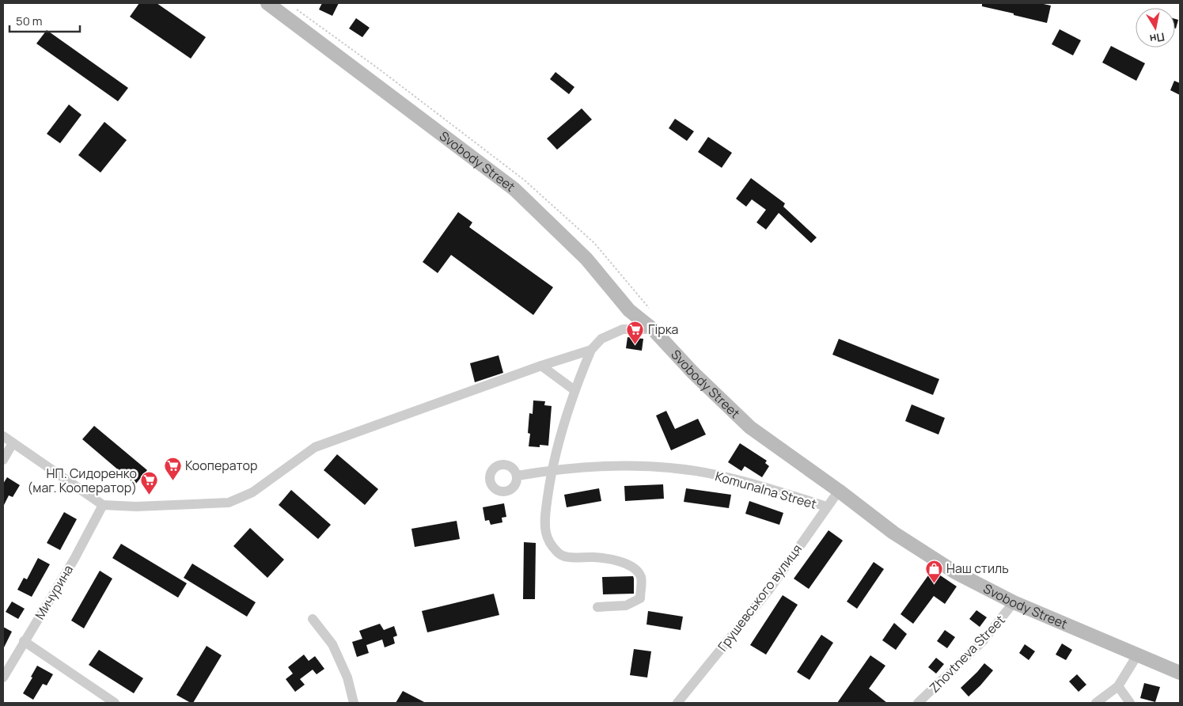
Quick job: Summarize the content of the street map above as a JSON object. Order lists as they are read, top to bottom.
{
  "streets": {
    "main road": ["Svobody Street"],
    "street": [
      "Komunalna Street",
      "Мичурина",
      "Грушевського вулиця",
      "Zhovtneva Street"
    ]
  },
  "crossings": [
    ["Svobody Street", "Грушевського вулиця"],
    ["Svobody Street", "Zhovtneva Street"],
    ["Komunalna Street", "Грушевського вулиця"]
  ],
  "places": {
    "supermarket": ["Гірка", "Кооператор", "НП. Сидоренко (маг. Кооператор)"],
    "shop": ["Наш стиль"]
  },
  "scale_bar": "50 m",
  "north": "bottom"
}
